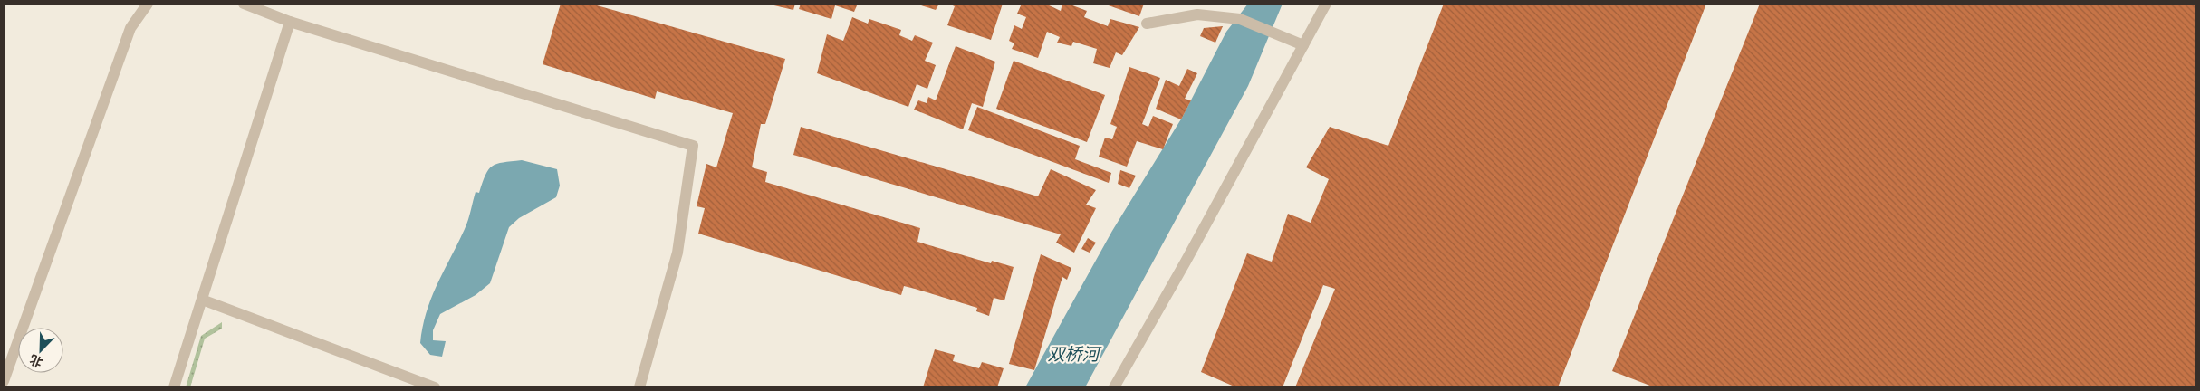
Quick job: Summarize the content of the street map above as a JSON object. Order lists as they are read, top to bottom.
{
  "water": ["双桥河"],
  "north": "bottom left"
}
